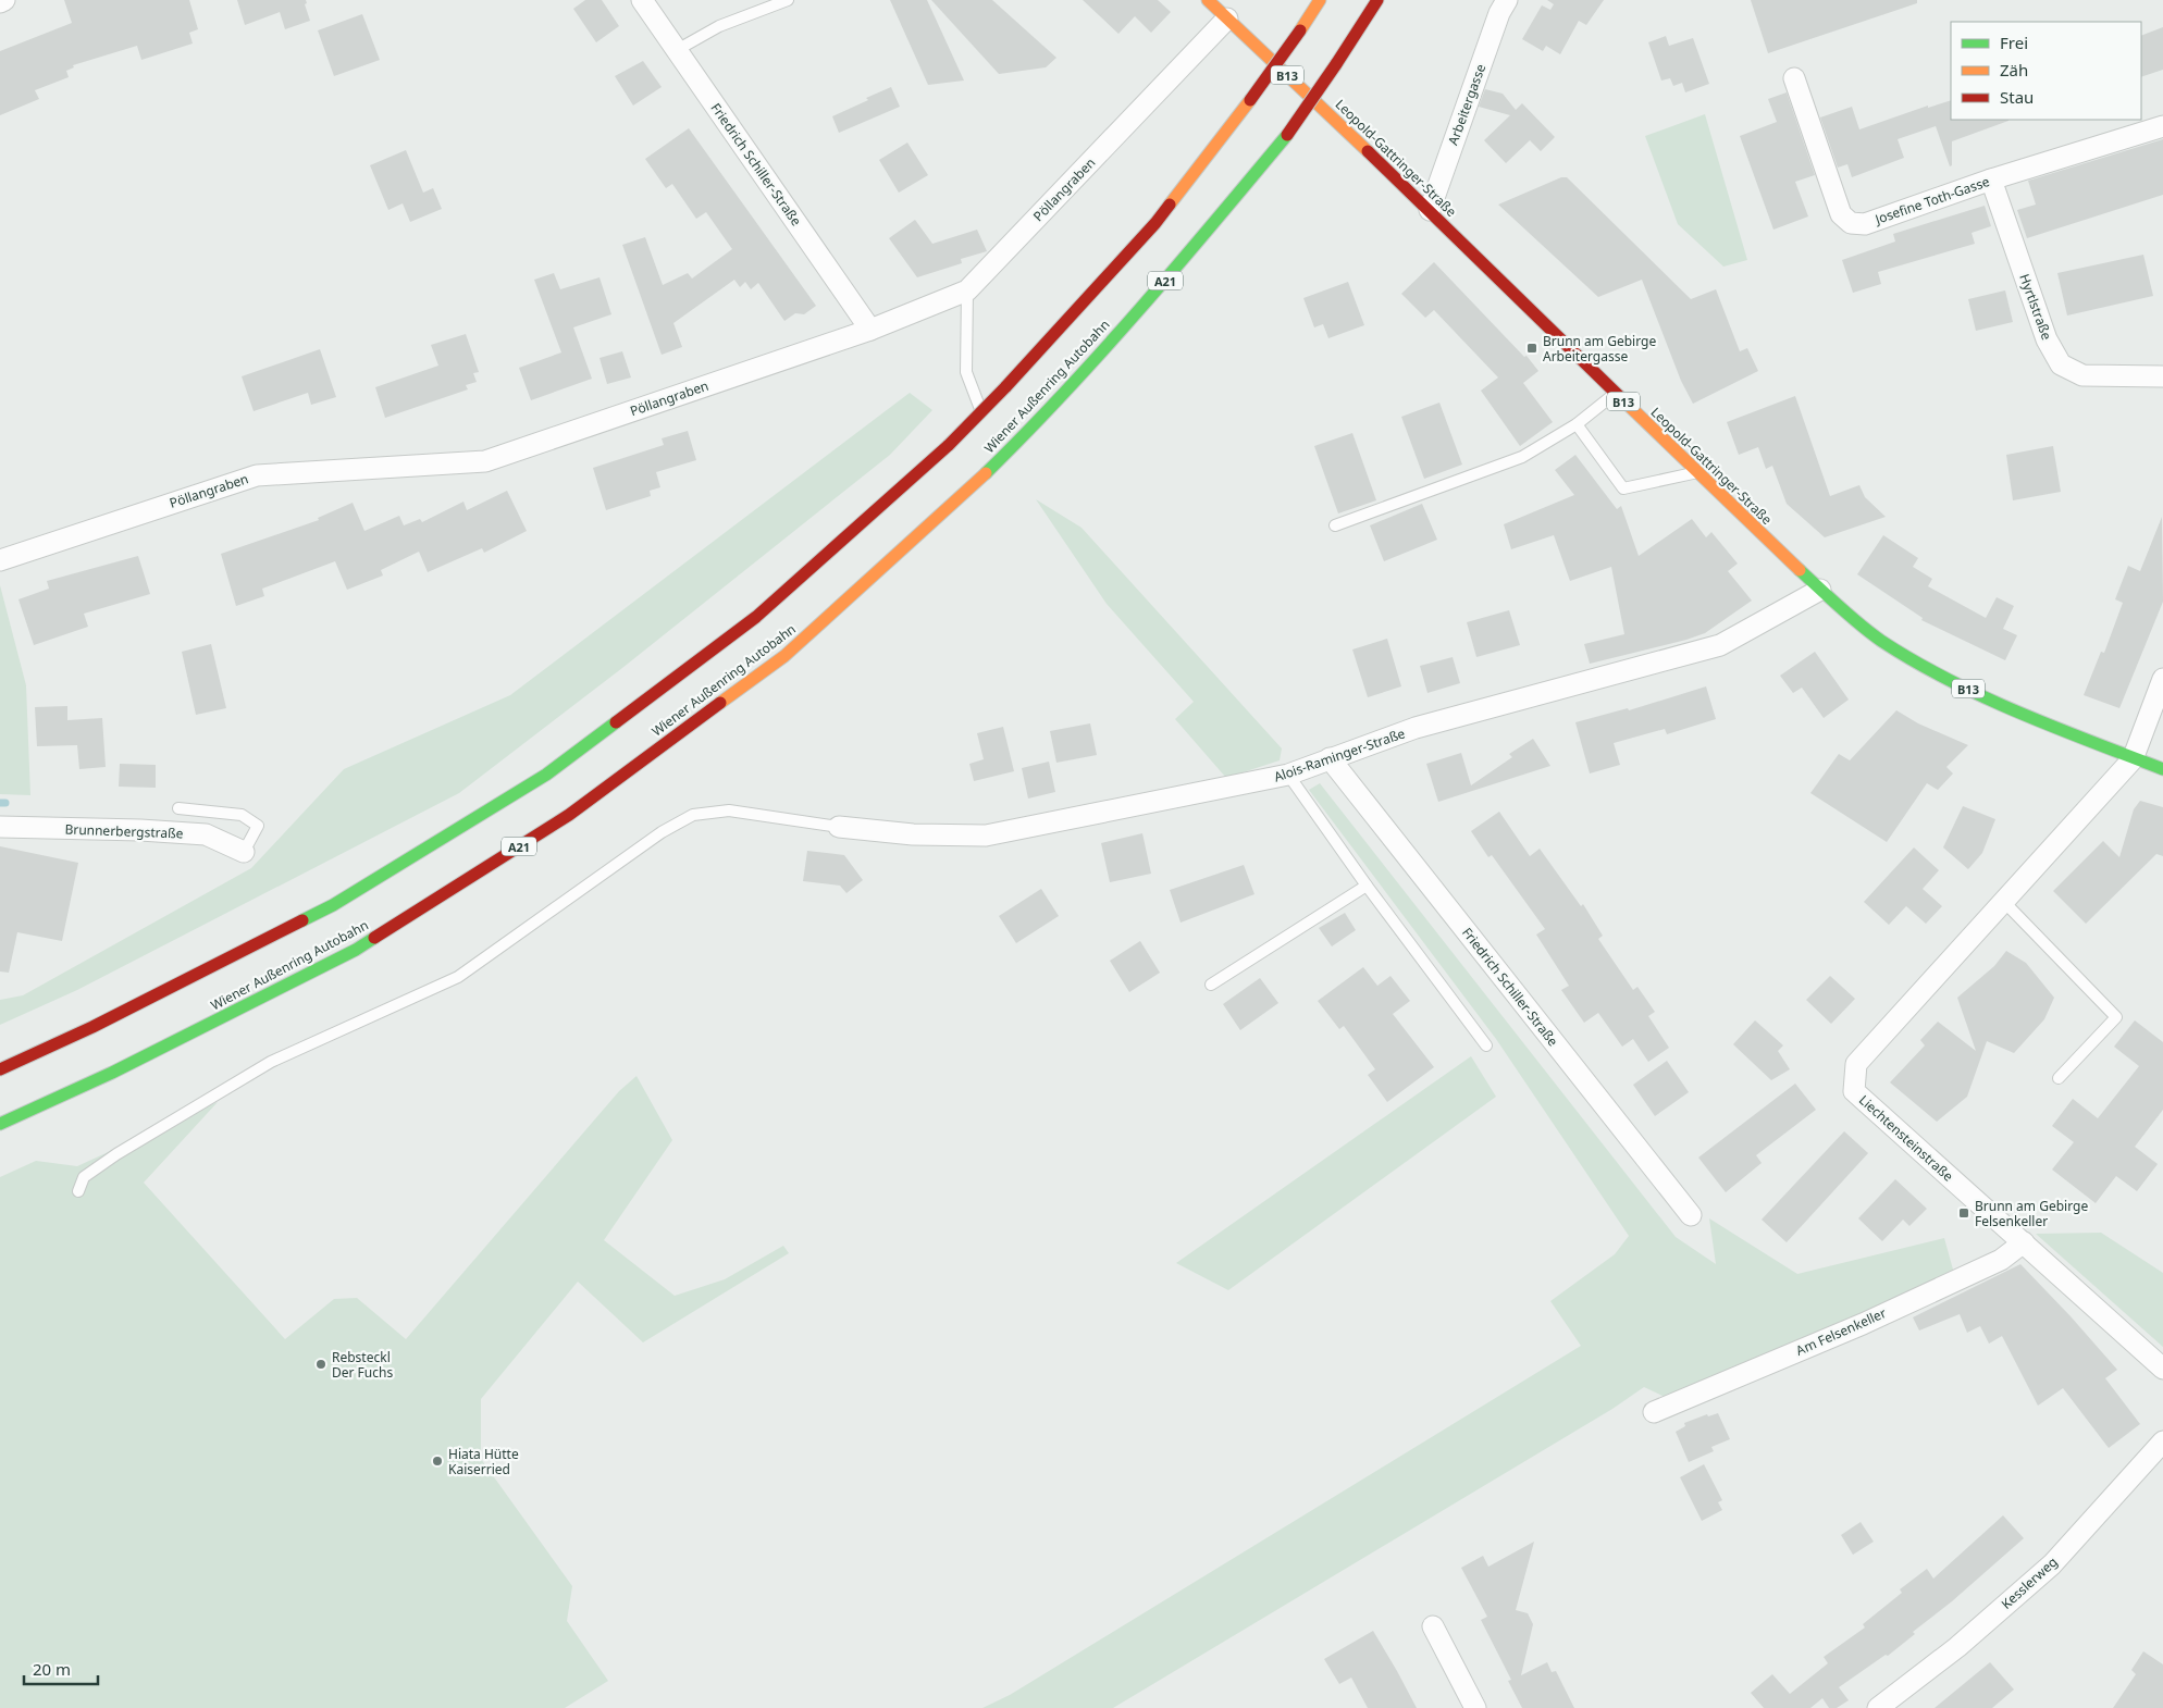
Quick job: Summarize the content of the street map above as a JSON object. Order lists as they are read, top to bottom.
{
  "streets": {
    "main road": [
      "B13",
      "Leopold-Gattringer-Straße",
      "A21",
      "Wiener Außenring Autobahn"
    ],
    "street": [
      "Arbeitergasse",
      "Friedrich Schiller-Straße",
      "Pöllangraben",
      "Josefine Toth-Gasse",
      "Hyrtlstraße",
      "Alois-Raminger-Straße",
      "Brunnerbergstraße",
      "Liechtensteinstraße",
      "Am Felsenkeller",
      "Kesslerweg"
    ]
  },
  "crossings": [
    ["Arbeitergasse", "Leopold-Gattringer-Straße"],
    ["Leopold-Gattringer-Straße", "Pöllangraben"],
    ["Leopold-Gattringer-Straße", "Alois-Raminger-Straße"],
    ["Leopold-Gattringer-Straße", "Liechtensteinstraße"],
    ["Friedrich Schiller-Straße", "Pöllangraben"],
    ["Friedrich Schiller-Straße", "Alois-Raminger-Straße"],
    ["Josefine Toth-Gasse", "Hyrtlstraße"],
    ["Liechtensteinstraße", "Am Felsenkeller"]
  ],
  "places": {
    "transit": ["Brunn am Gebirge Arbeitergasse", "Brunn am Gebirge Felsenkeller"],
    "other": ["Rebsteckl Der Fuchs", "Hiata Hütte Kaiserried"]
  },
  "legend": ["Frei", "Zäh", "Stau"],
  "scale_bar": "20 m"
}
